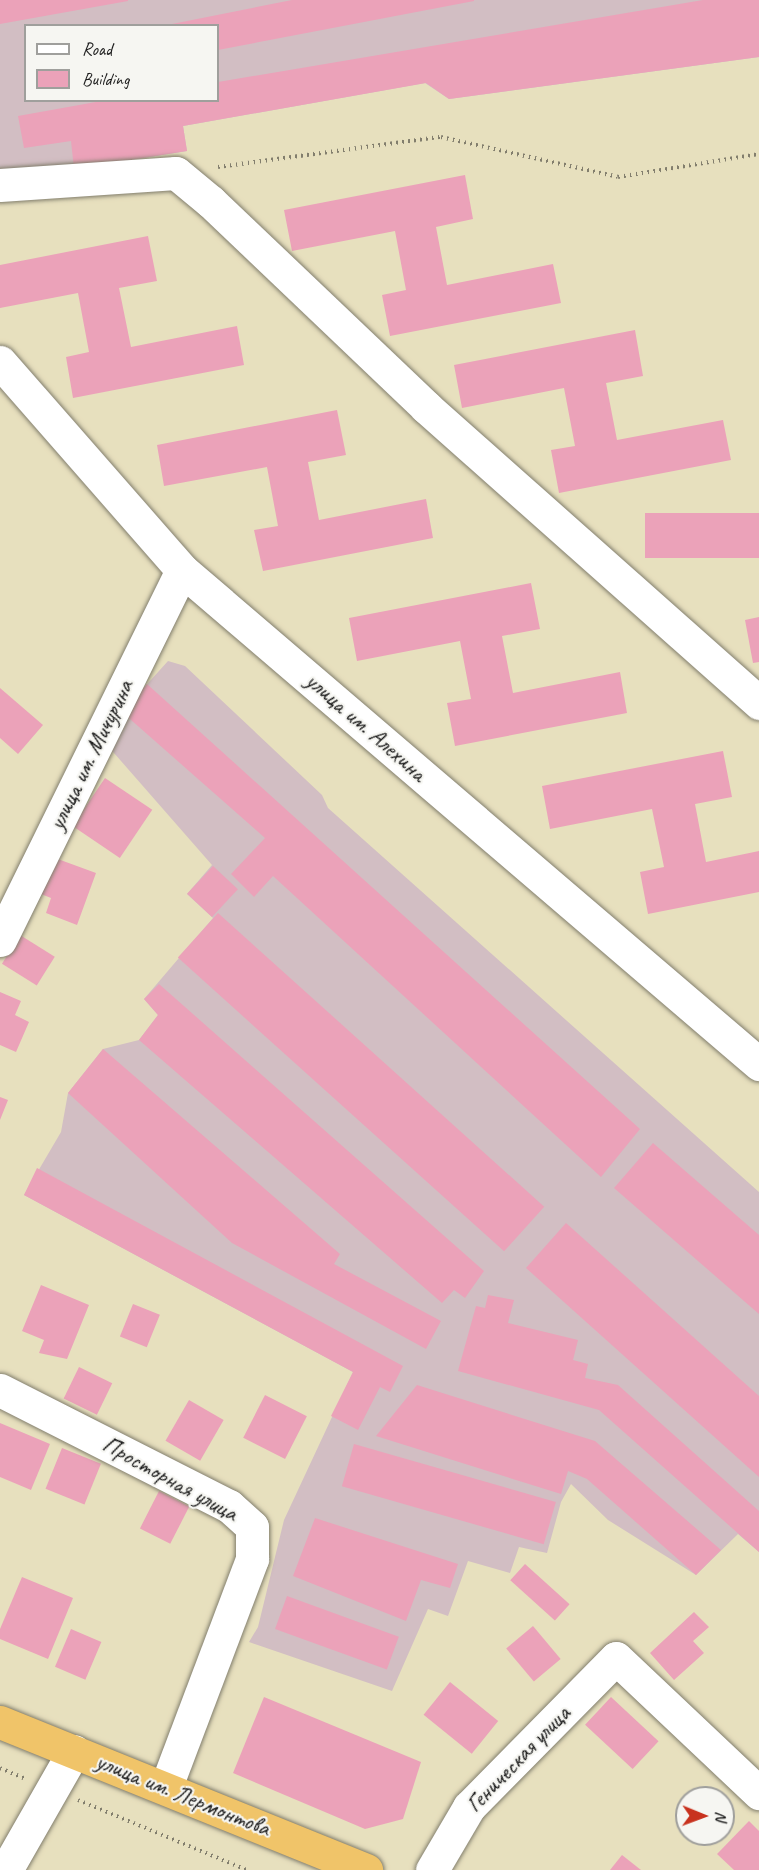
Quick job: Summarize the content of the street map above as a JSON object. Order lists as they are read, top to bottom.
{
  "streets": {
    "highway": ["улица им. Лермонтова"],
    "street": [
      "улица им. Алехина",
      "улица им. Мичурина",
      "Просторная улица",
      "Геническая улица"
    ]
  },
  "crossings": [
    ["улица им. Алехина", "улица им. Мичурина"],
    ["Просторная улица", "улица им. Лермонтова"]
  ],
  "legend": ["Road", "Building"],
  "north": "right"
}
